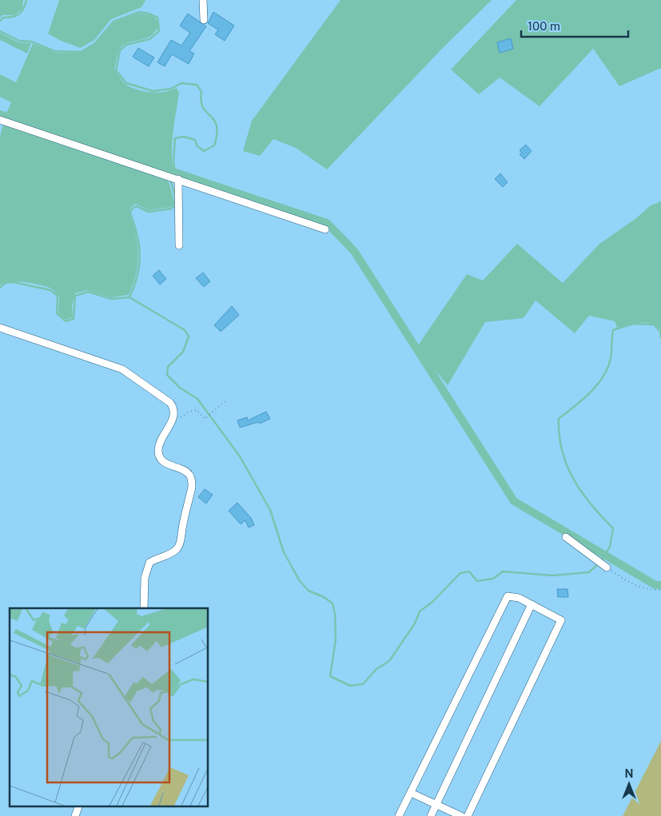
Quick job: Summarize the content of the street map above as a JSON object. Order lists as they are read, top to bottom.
{
  "scale_bar": "100 m",
  "north": "top"
}
